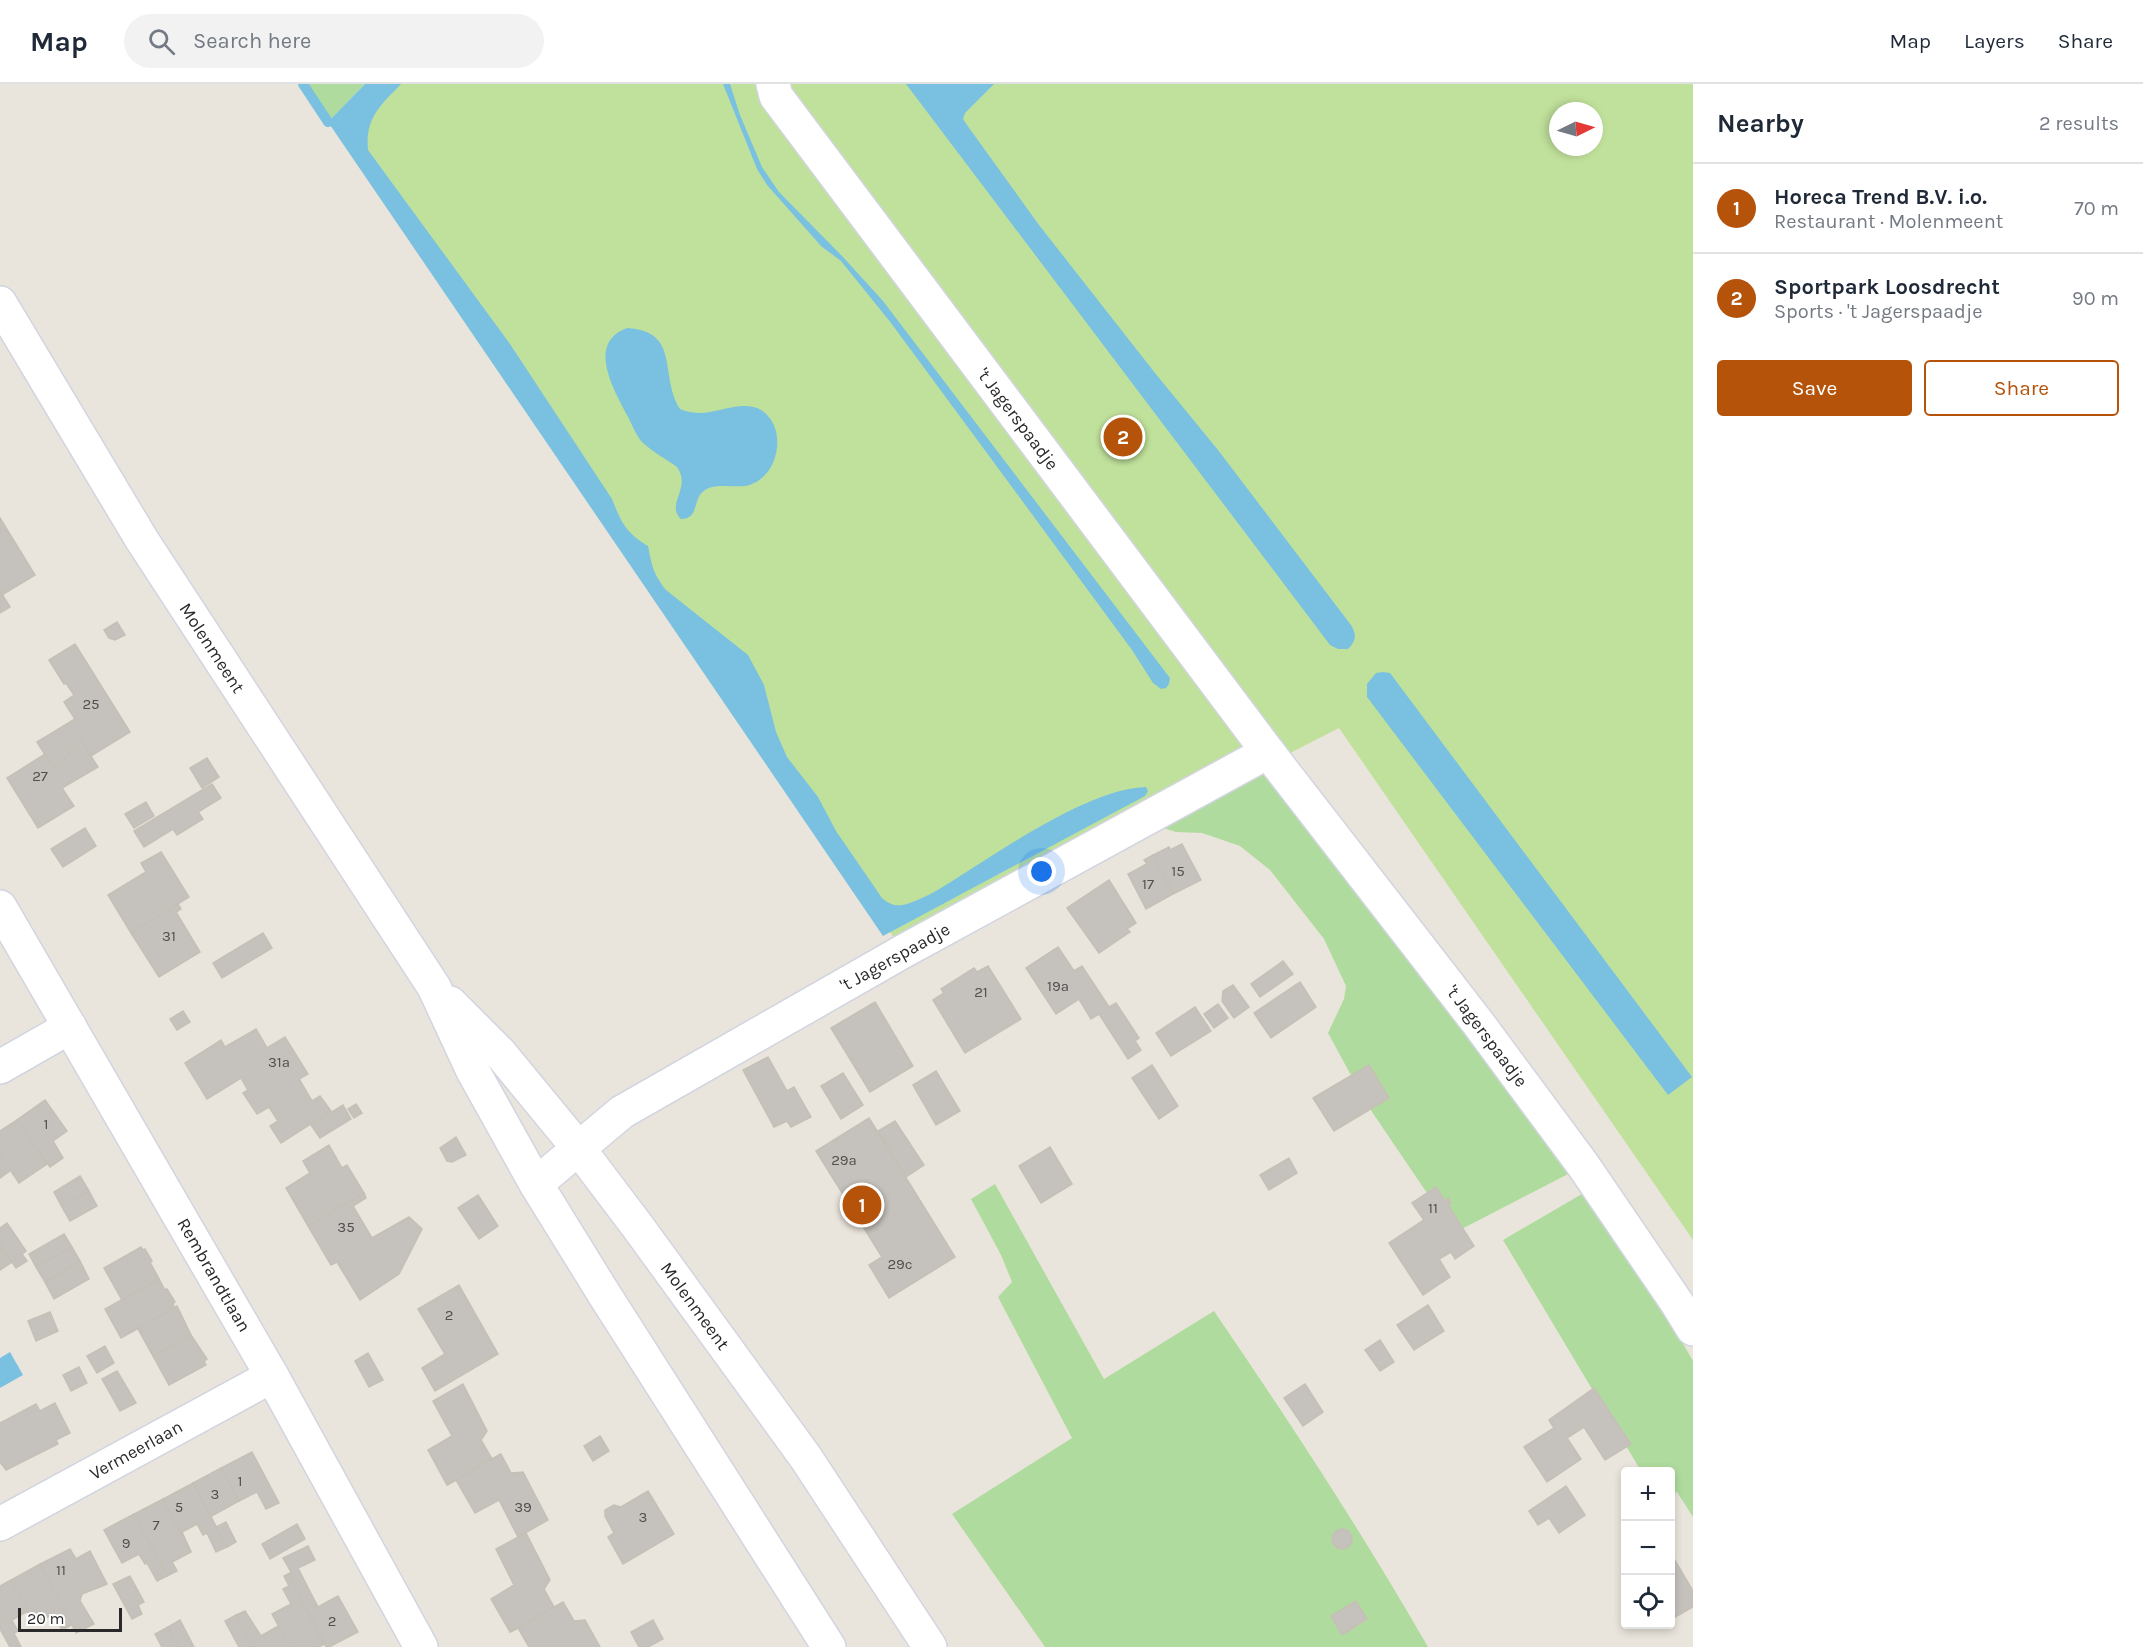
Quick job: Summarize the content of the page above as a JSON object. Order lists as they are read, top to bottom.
{
  "streets": {
    "street": [
      "'t Jagerspaadje",
      "Molenmeent",
      "Rembrandtlaan",
      "Vermeerlaan"
    ]
  },
  "crossings": [
    ["'t Jagerspaadje", "Molenmeent"],
    ["Rembrandtlaan", "Vermeerlaan"]
  ],
  "house_numbers": [
    "25",
    "27",
    "15",
    "17",
    "31",
    "19a",
    "21",
    "31a",
    "1",
    "29a",
    "11",
    "35",
    "29c",
    "2",
    "1",
    "3",
    "5",
    "39",
    "3",
    "7",
    "9",
    "11",
    "2"
  ],
  "scale_bar": "20 m",
  "north": "right",
  "page": {
    "header": "Map",
    "search": "Search here",
    "nav": ["Map", "Layers", "Share"],
    "heading": ["Nearby", "2 results"],
    "list": [
      {
        "mark": "1",
        "name": "Horeca Trend B.V. i.o.",
        "note": "Restaurant · Molenmeent",
        "value": "70 m"
      },
      {
        "mark": "2",
        "name": "Sportpark Loosdrecht",
        "note": "Sports · 't Jagerspaadje",
        "value": "90 m"
      }
    ],
    "buttons": ["Save", "Share"],
    "pins": ["2", "1"],
    "map_buttons": ["+", "−"],
    "scale": "20 m"
  }
}
